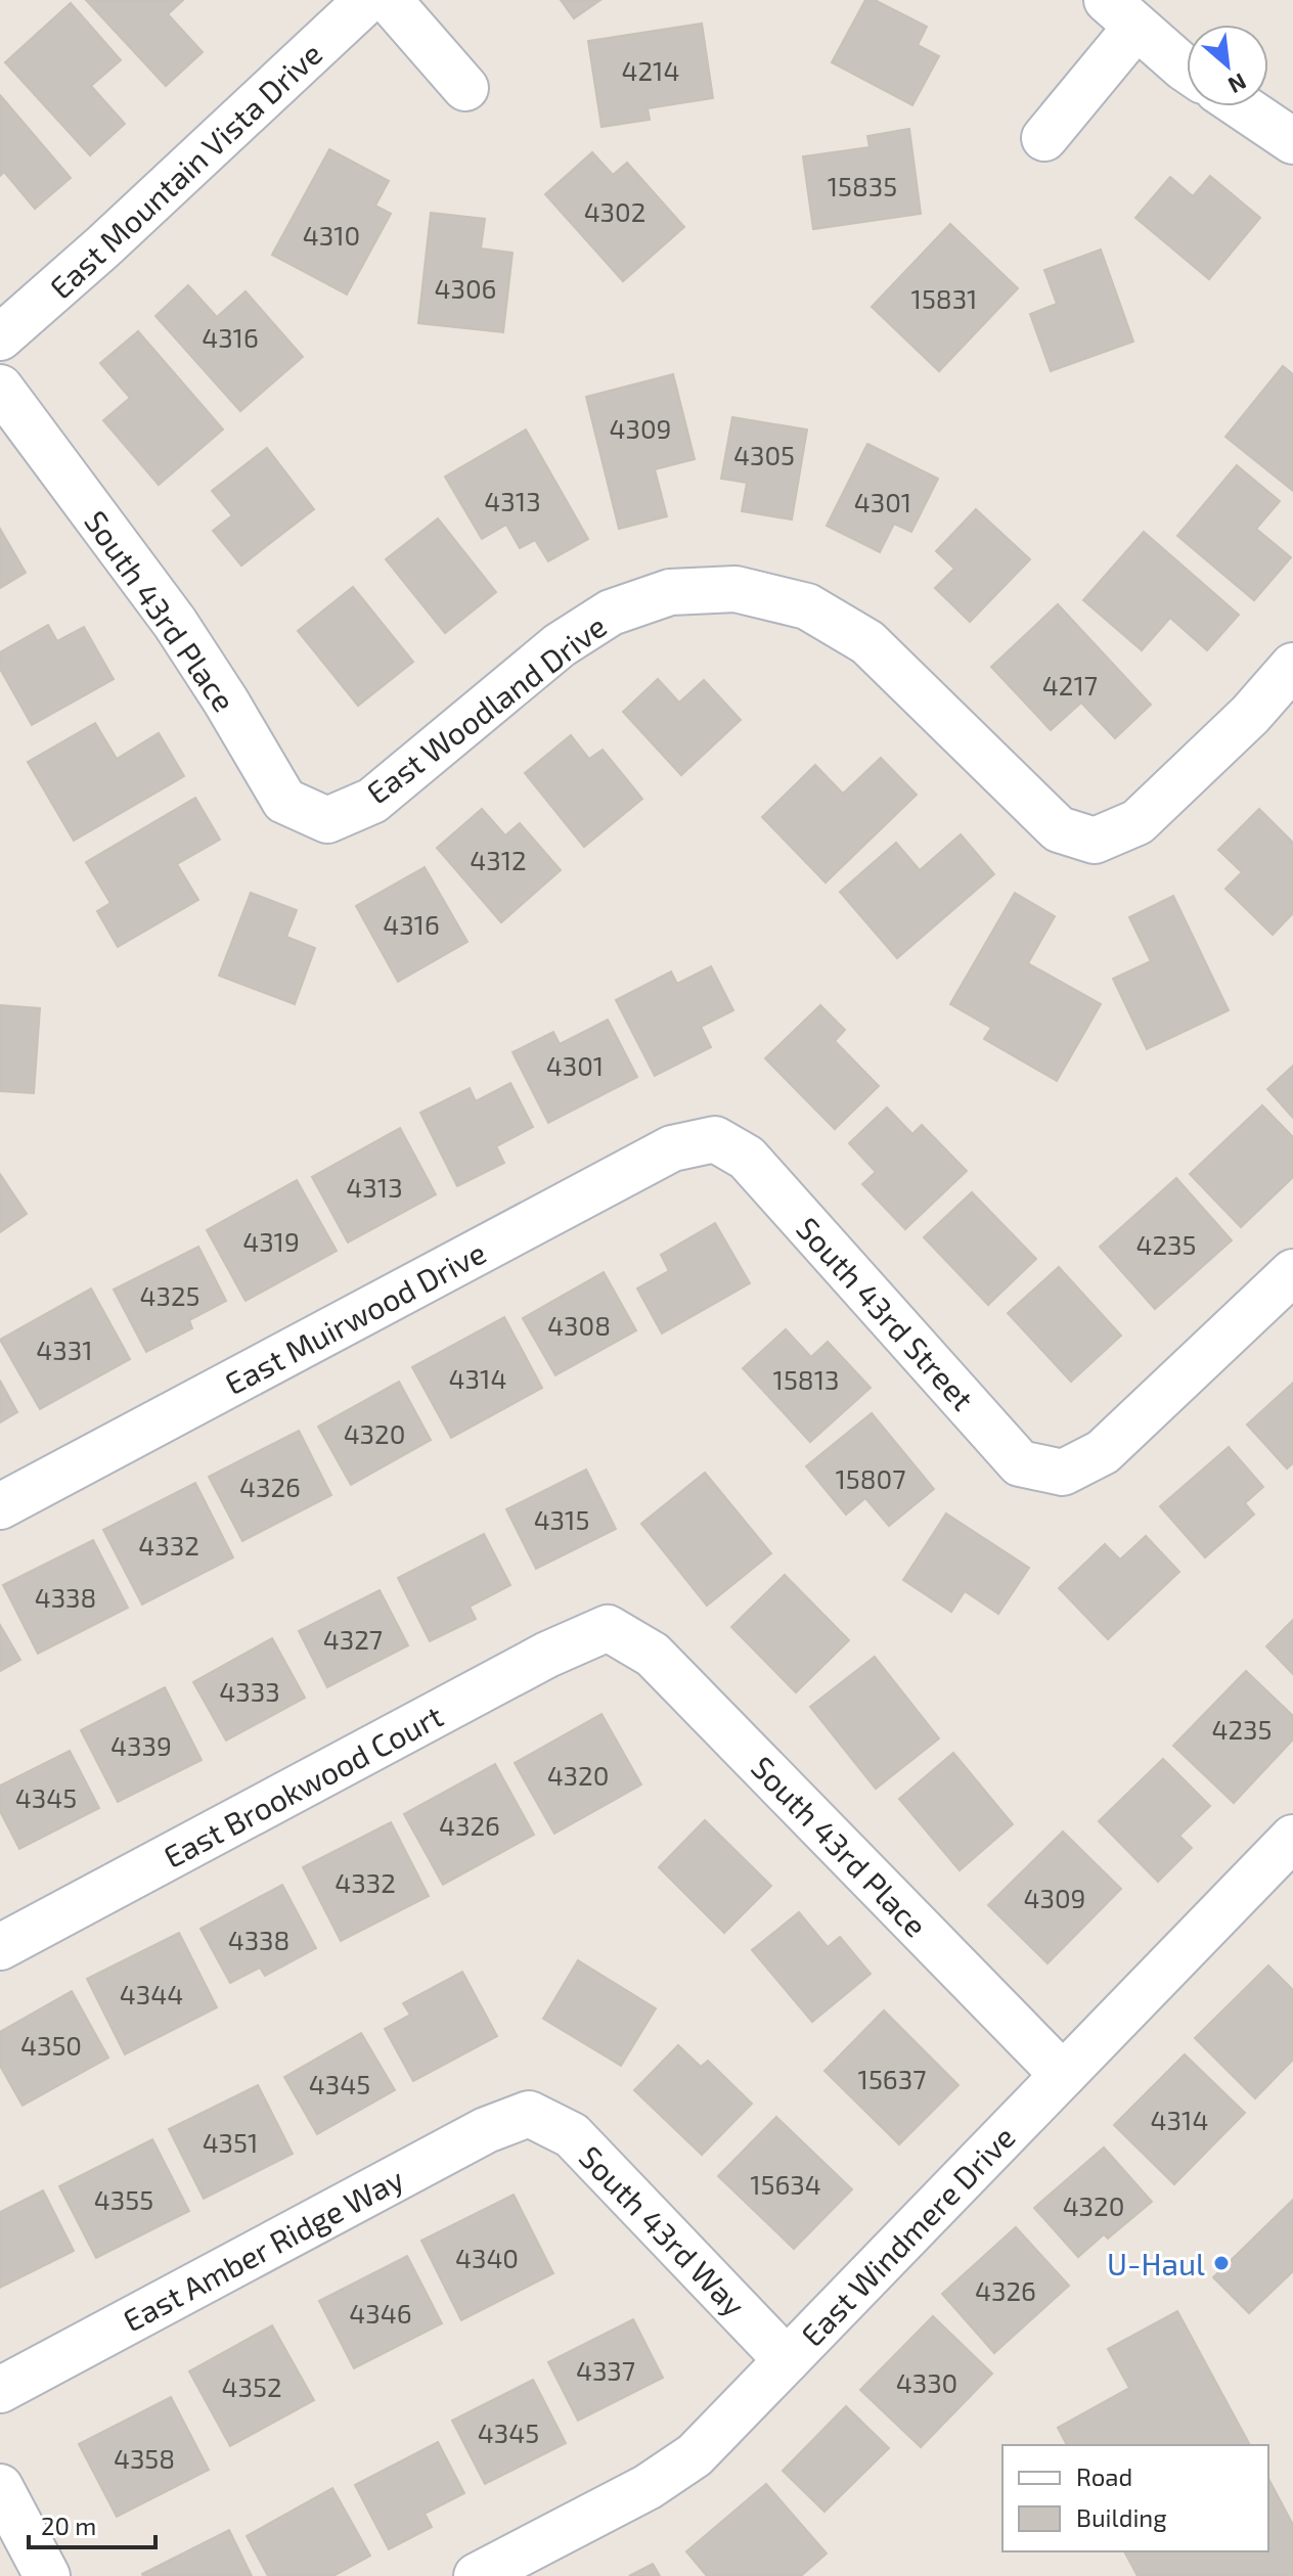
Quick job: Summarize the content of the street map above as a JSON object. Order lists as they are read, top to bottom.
{
  "streets": {
    "street": [
      "East Mountain Vista Drive",
      "South 43rd Place",
      "East Woodland Drive",
      "South 43rd Street",
      "East Muirwood Drive",
      "East Brookwood Court",
      "South 43rd Way",
      "East Windmere Drive",
      "East Amber Ridge Way"
    ]
  },
  "crossings": [
    ["South 43rd Place", "East Woodland Drive"],
    ["South 43rd Place", "East Brookwood Court"],
    ["South 43rd Place", "East Windmere Drive"],
    ["South 43rd Street", "East Muirwood Drive"],
    ["South 43rd Way", "East Windmere Drive"],
    ["South 43rd Way", "East Amber Ridge Way"]
  ],
  "places": ["U-Haul"],
  "house_numbers": [
    "4214",
    "15835",
    "4302",
    "4310",
    "4306",
    "15831",
    "4316",
    "4309",
    "4305",
    "4313",
    "4301",
    "4217",
    "4312",
    "4316",
    "4301",
    "4313",
    "4319",
    "4235",
    "4325",
    "4308",
    "4331",
    "4314",
    "15813",
    "4320",
    "15807",
    "4326",
    "4315",
    "4332",
    "4338",
    "4327",
    "4333",
    "4235",
    "4339",
    "4320",
    "4345",
    "4326",
    "4332",
    "4309",
    "4338",
    "4344",
    "4350",
    "15637",
    "4345",
    "4314",
    "4351",
    "15634",
    "4355",
    "4320",
    "4340",
    "4326",
    "4346",
    "4337",
    "4330",
    "4352",
    "4345",
    "4358"
  ],
  "legend": ["Road", "Building"],
  "scale_bar": "20 m",
  "north": "bottom right"
}
